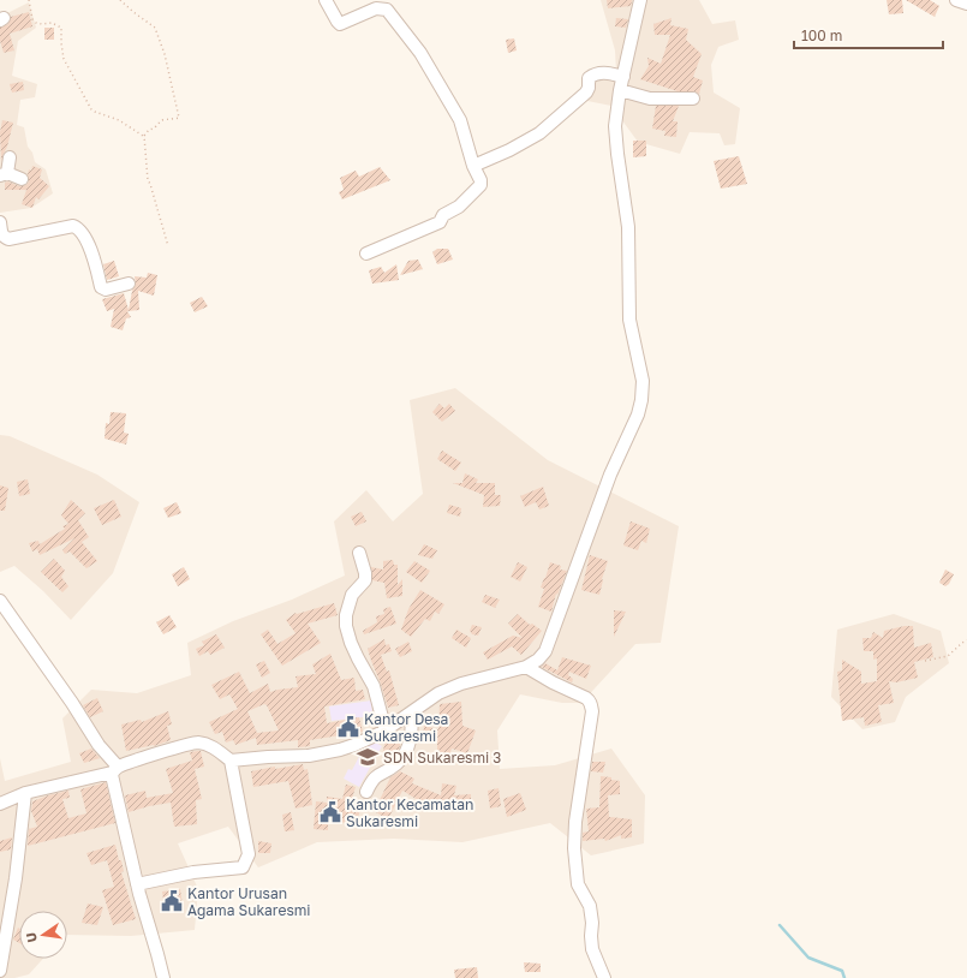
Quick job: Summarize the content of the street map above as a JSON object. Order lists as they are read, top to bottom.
{
  "places": {
    "public building": ["Kantor Desa Sukaresmi", "Kantor Kecamatan Sukaresmi", "Kantor Urusan Agama Sukaresmi"],
    "school or university": ["SDN Sukaresmi 3"]
  },
  "scale_bar": "100 m",
  "north": "left"
}
